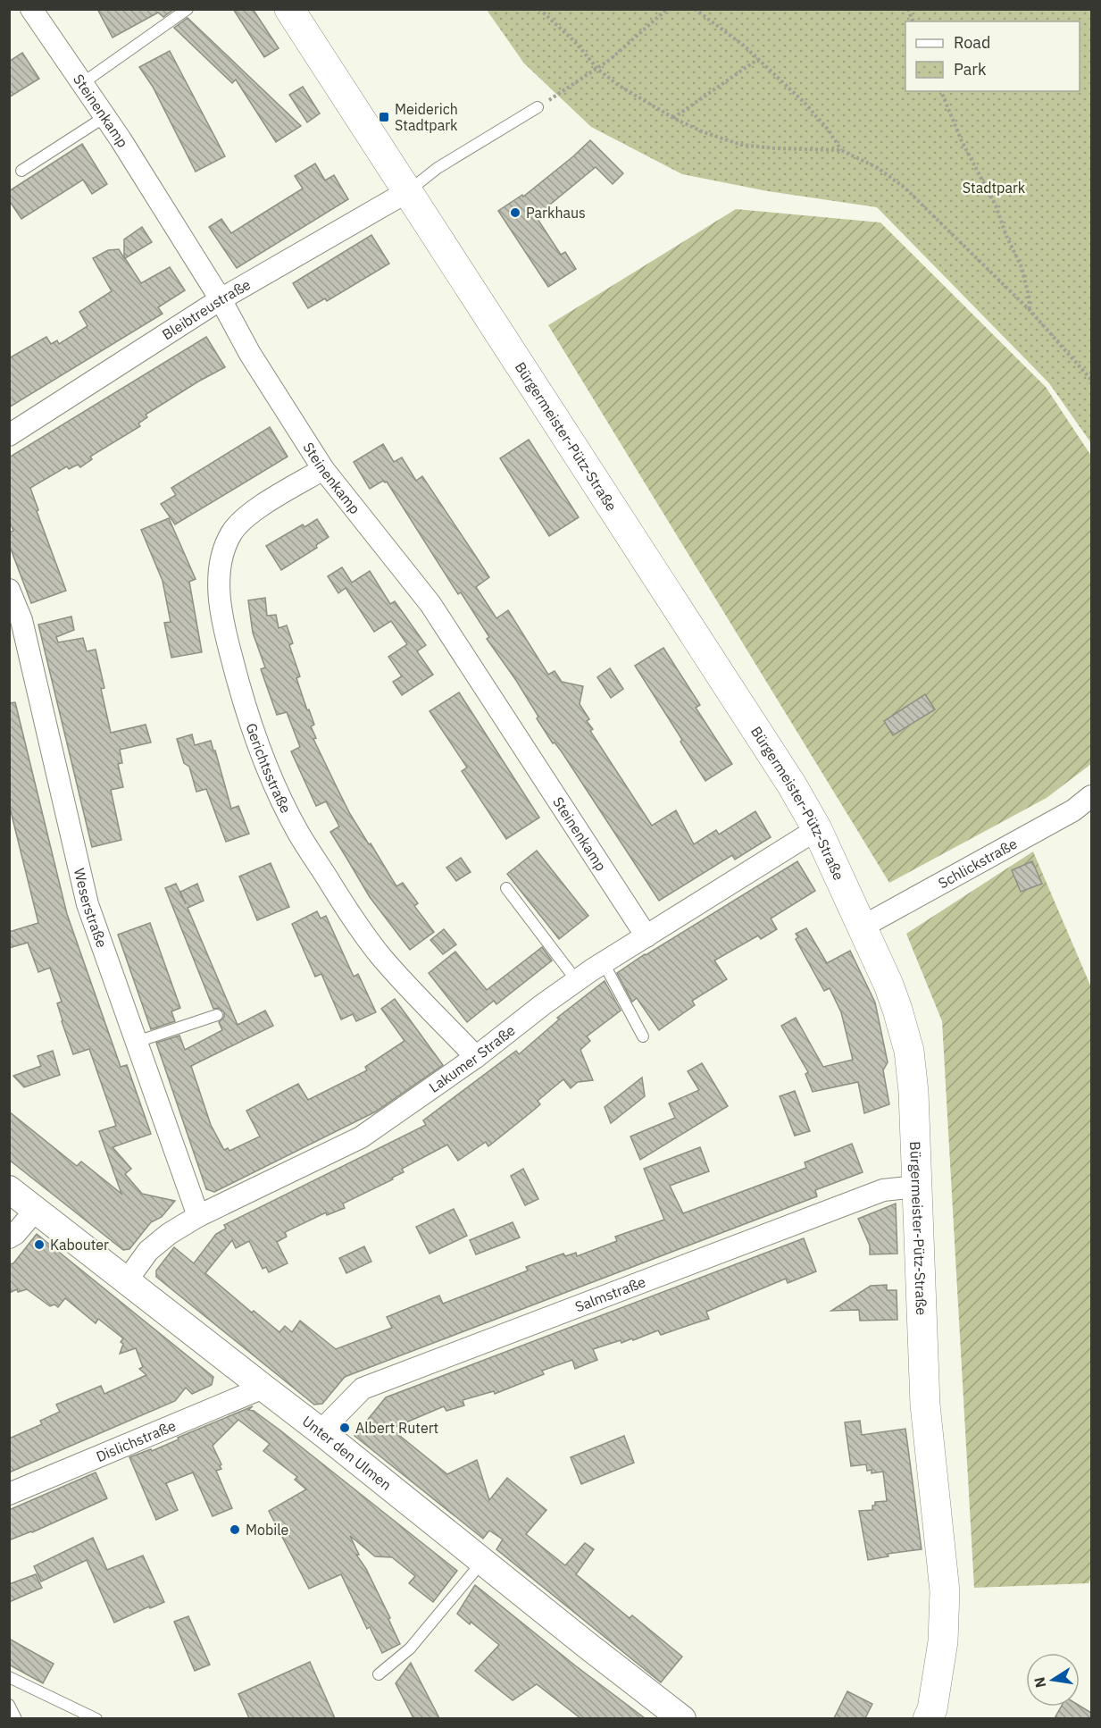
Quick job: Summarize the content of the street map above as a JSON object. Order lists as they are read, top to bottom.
{
  "streets": {
    "main road": ["Bürgermeister-Pütz-Straße"],
    "street": [
      "Steinenkamp",
      "Bleibtreustraße",
      "Gerichtsstraße",
      "Schlickstraße",
      "Weserstraße",
      "Lakumer Straße",
      "Salmstraße",
      "Dislichstraße",
      "Unter den Ulmen"
    ]
  },
  "crossings": [
    ["Steinenkamp", "Bleibtreustraße"],
    ["Steinenkamp", "Gerichtsstraße"],
    ["Steinenkamp", "Lakumer Straße"],
    ["Bleibtreustraße", "Bürgermeister-Pütz-Straße"],
    ["Bürgermeister-Pütz-Straße", "Schlickstraße"],
    ["Bürgermeister-Pütz-Straße", "Lakumer Straße"],
    ["Bürgermeister-Pütz-Straße", "Salmstraße"],
    ["Gerichtsstraße", "Lakumer Straße"],
    ["Weserstraße", "Lakumer Straße"],
    ["Lakumer Straße", "Unter den Ulmen"],
    ["Salmstraße", "Unter den Ulmen"],
    ["Dislichstraße", "Unter den Ulmen"]
  ],
  "parks": ["Stadtpark"],
  "places": {
    "transit": ["Meiderich Stadtpark"],
    "other": [
      "Parkhaus",
      "Kabouter",
      "Albert Rutert",
      "Mobile"
    ]
  },
  "legend": ["Road", "Park"],
  "north": "left"
}
